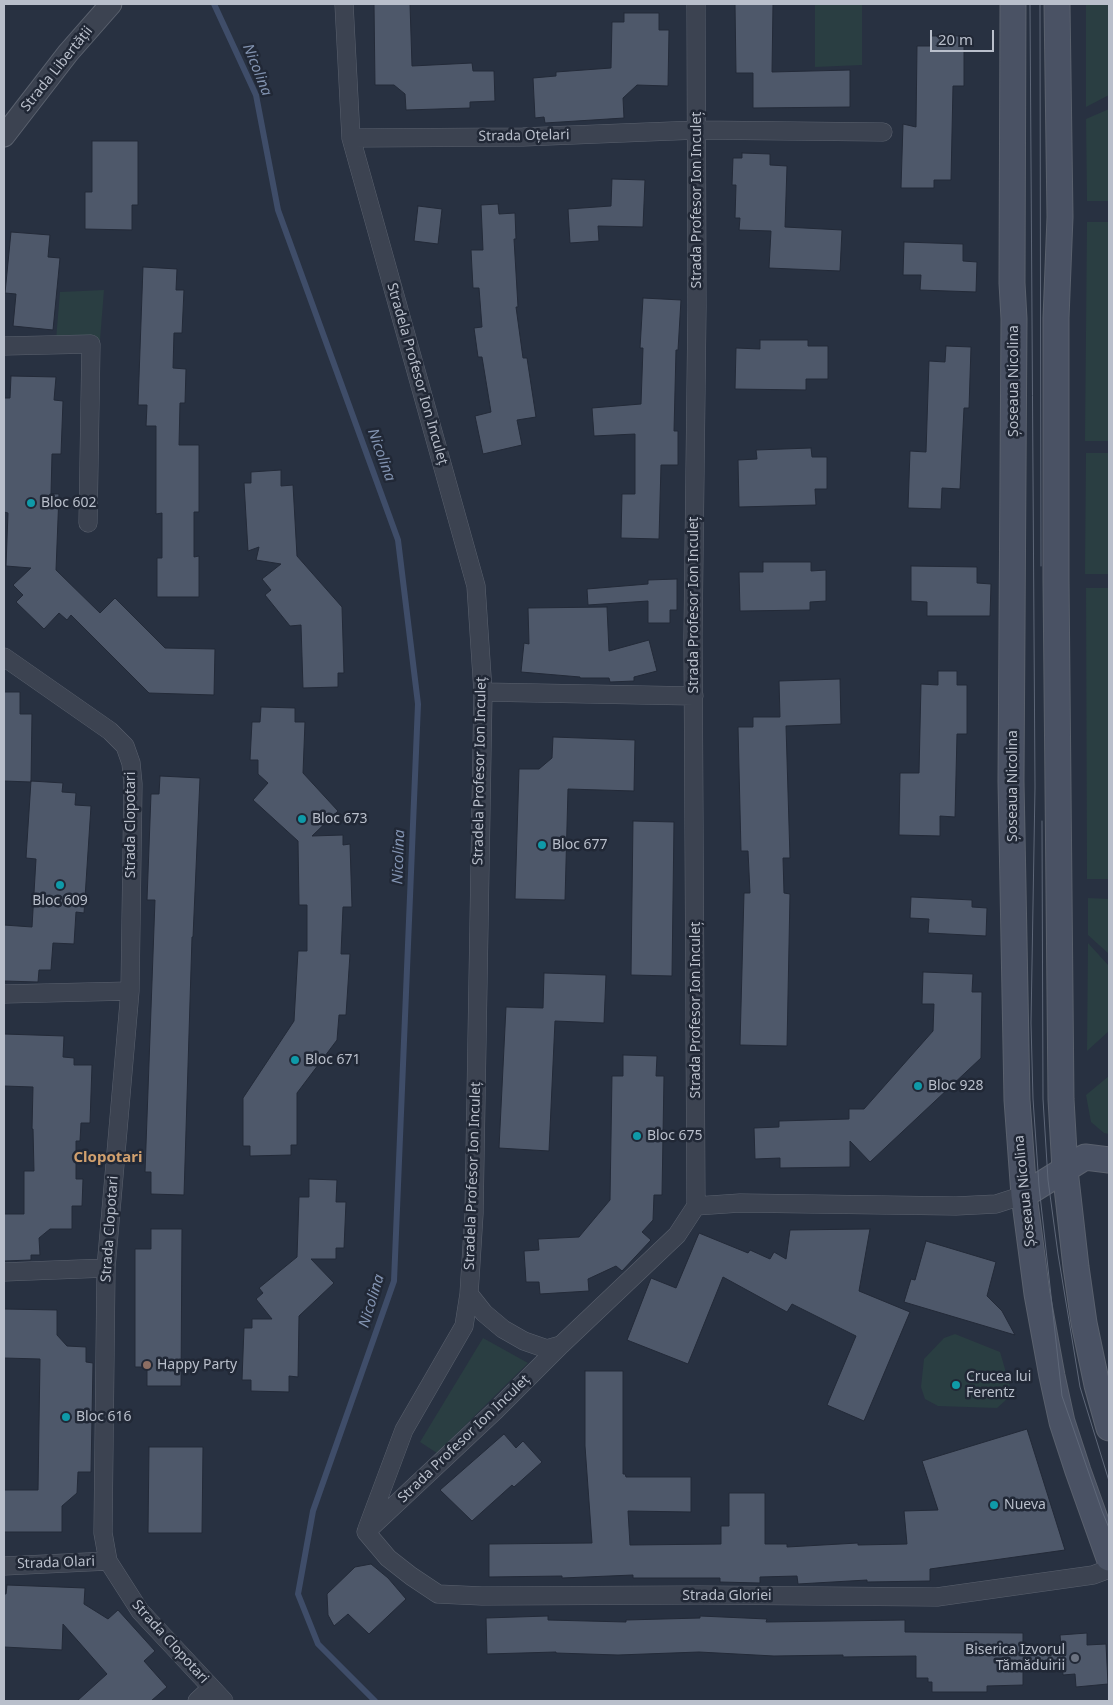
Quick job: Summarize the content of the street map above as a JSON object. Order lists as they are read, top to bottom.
{
  "streets": {
    "main road": ["Șoseaua Nicolina"],
    "street": [
      "Strada Libertății",
      "Strada Oțelari",
      "Strada Profesor Ion Inculeț",
      "Stradela Profesor Ion Inculeț",
      "Strada Clopotari",
      "Strada Olari",
      "Strada Gloriei"
    ]
  },
  "crossings": [
    ["Strada Oțelari", "Strada Profesor Ion Inculeț"],
    ["Strada Oțelari", "Stradela Profesor Ion Inculeț"],
    ["Strada Profesor Ion Inculeț", "Stradela Profesor Ion Inculeț"],
    ["Strada Profesor Ion Inculeț", "Strada Gloriei"],
    ["Stradela Profesor Ion Inculeț", "Strada Gloriei"],
    ["Strada Clopotari", "Strada Olari"]
  ],
  "districts": ["Clopotari"],
  "water": ["Nicolina"],
  "places": [
    "Bloc 602",
    "Bloc 673",
    "Bloc 677",
    "Bloc 609",
    "Bloc 671",
    "Bloc 928",
    "Bloc 675",
    "Happy Party",
    "Crucea lui Ferentz",
    "Bloc 616",
    "Nueva",
    "Biserica Izvorul Tămăduirii"
  ],
  "scale_bar": "20 m"
}
